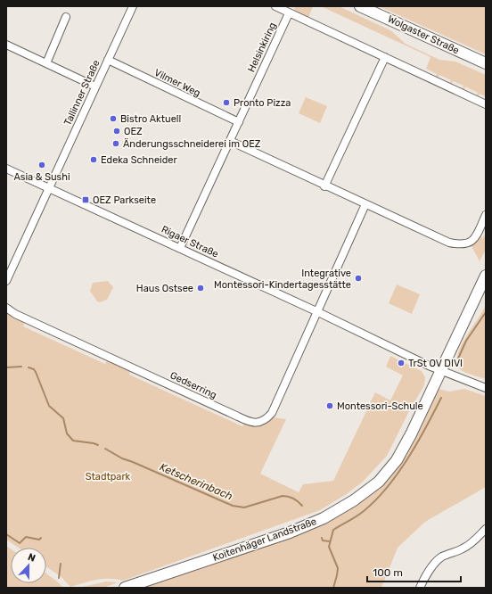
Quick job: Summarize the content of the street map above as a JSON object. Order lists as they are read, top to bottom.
{
  "streets": {
    "main road": ["Wolgaster Straße", "Koitenhäger Landstraße"],
    "street": [
      "Helsinkiring",
      "Vilmer Weg",
      "Tallinner Straße",
      "Rigaer Straße",
      "Gedserring"
    ]
  },
  "crossings": [
    ["Helsinkiring", "Vilmer Weg"],
    ["Helsinkiring", "Rigaer Straße"],
    ["Vilmer Weg", "Tallinner Straße"],
    ["Tallinner Straße", "Rigaer Straße"],
    ["Rigaer Straße", "Gedserring"],
    ["Rigaer Straße", "Koitenhäger Landstraße"]
  ],
  "water": ["Ketscherinbach"],
  "parks": ["Stadtpark"],
  "places": {
    "other": [
      "Pronto Pizza",
      "Bistro Aktuell",
      "OEZ",
      "Änderungsschneiderei im OEZ",
      "Edeka Schneider",
      "Asia & Sushi",
      "Integrative Montessori-Kindertagesstätte",
      "Haus Ostsee",
      "TrSt OV DIVI",
      "Montessori-Schule"
    ],
    "transit": ["OEZ Parkseite"]
  },
  "scale_bar": "100 m",
  "north": "top"
}
